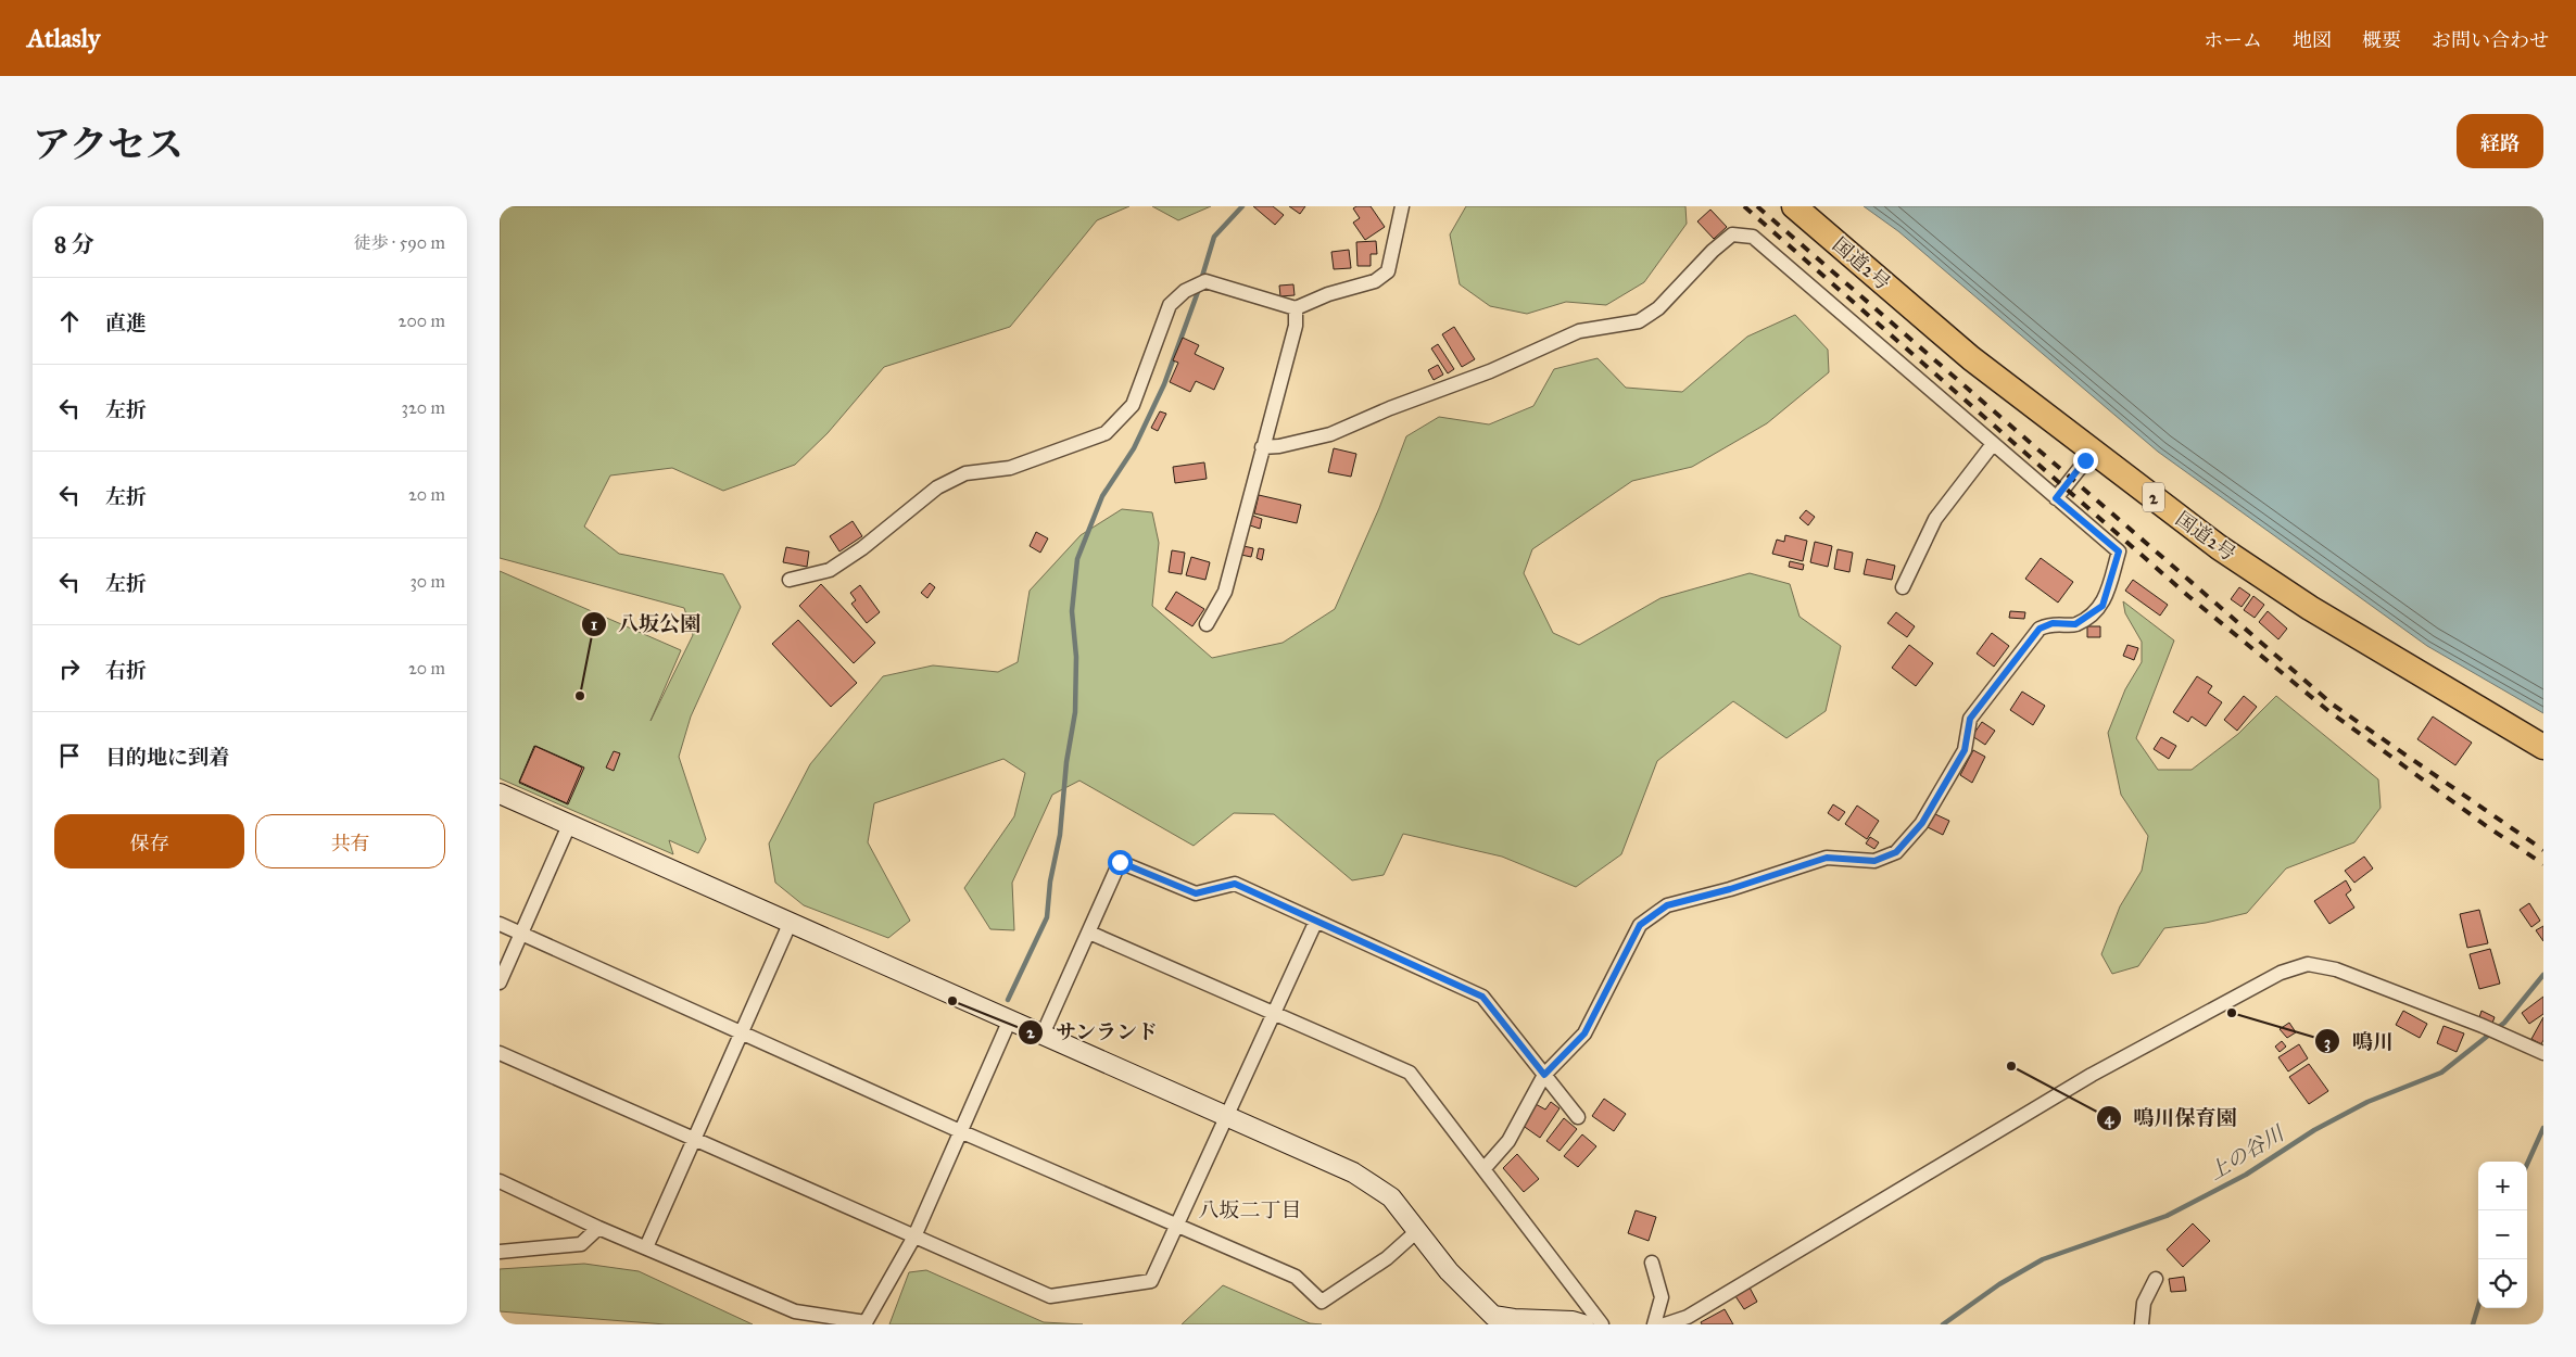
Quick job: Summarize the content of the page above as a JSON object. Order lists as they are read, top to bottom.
{
  "streets": {
    "highway": ["国道2号", "2"]
  },
  "districts": ["八坂二丁目"],
  "water": ["上の谷川"],
  "places": [
    "八坂公園",
    "サンランド",
    "鳴川",
    "鳴川保育園"
  ],
  "page": {
    "header": "Atlasly",
    "nav": [
      "ホーム",
      "地図",
      "概要",
      "お問い合わせ"
    ],
    "title": "アクセス",
    "buttons": [
      "経路",
      ["保存", "共有"]
    ],
    "heading": ["8 分", "徒歩 · 590 m"],
    "list": [
      ["直進", "200 m"],
      ["左折", "320 m"],
      ["左折", "20 m"],
      ["左折", "30 m"],
      ["右折", "20 m"],
      "目的地に到着"
    ],
    "map_buttons": ["+", "−"]
  }
}
